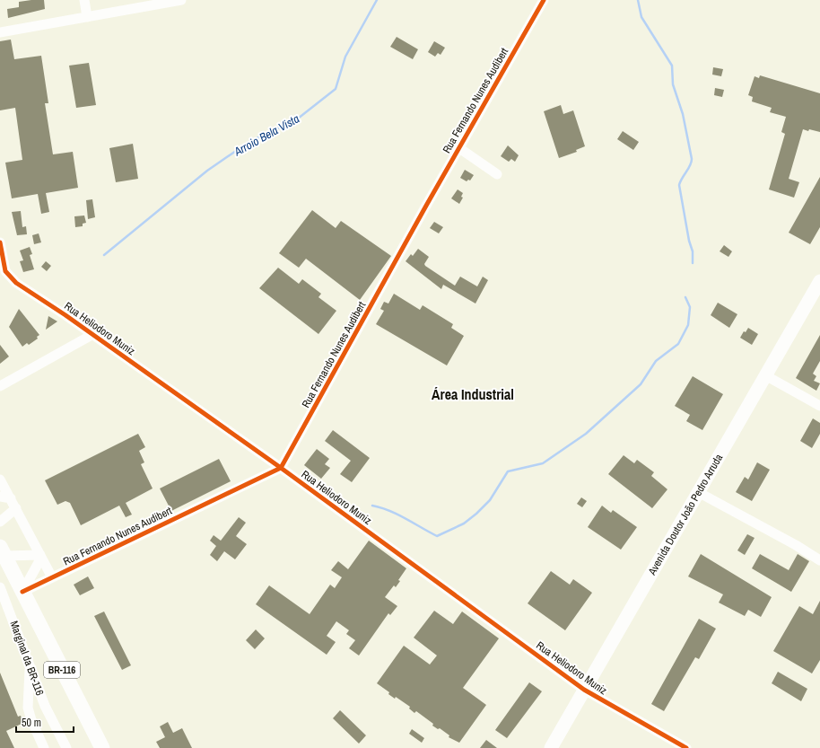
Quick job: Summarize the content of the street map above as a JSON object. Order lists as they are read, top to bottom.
{
  "streets": {
    "highway": ["BR-116"],
    "main road": ["Avenida Doutor João Pedro Arruda"],
    "street": ["Rua Fernando Nunes Audibert", "Rua Heliodoro Muniz", "Marginal da BR-116"]
  },
  "crossings": [
    ["Rua Fernando Nunes Audibert", "Rua Heliodoro Muniz"],
    ["Rua Fernando Nunes Audibert", "BR-116"],
    ["Rua Heliodoro Muniz", "Avenida Doutor João Pedro Arruda"]
  ],
  "districts": ["Área Industrial"],
  "water": ["Arroio Bela Vista"],
  "scale_bar": "50 m"
}
